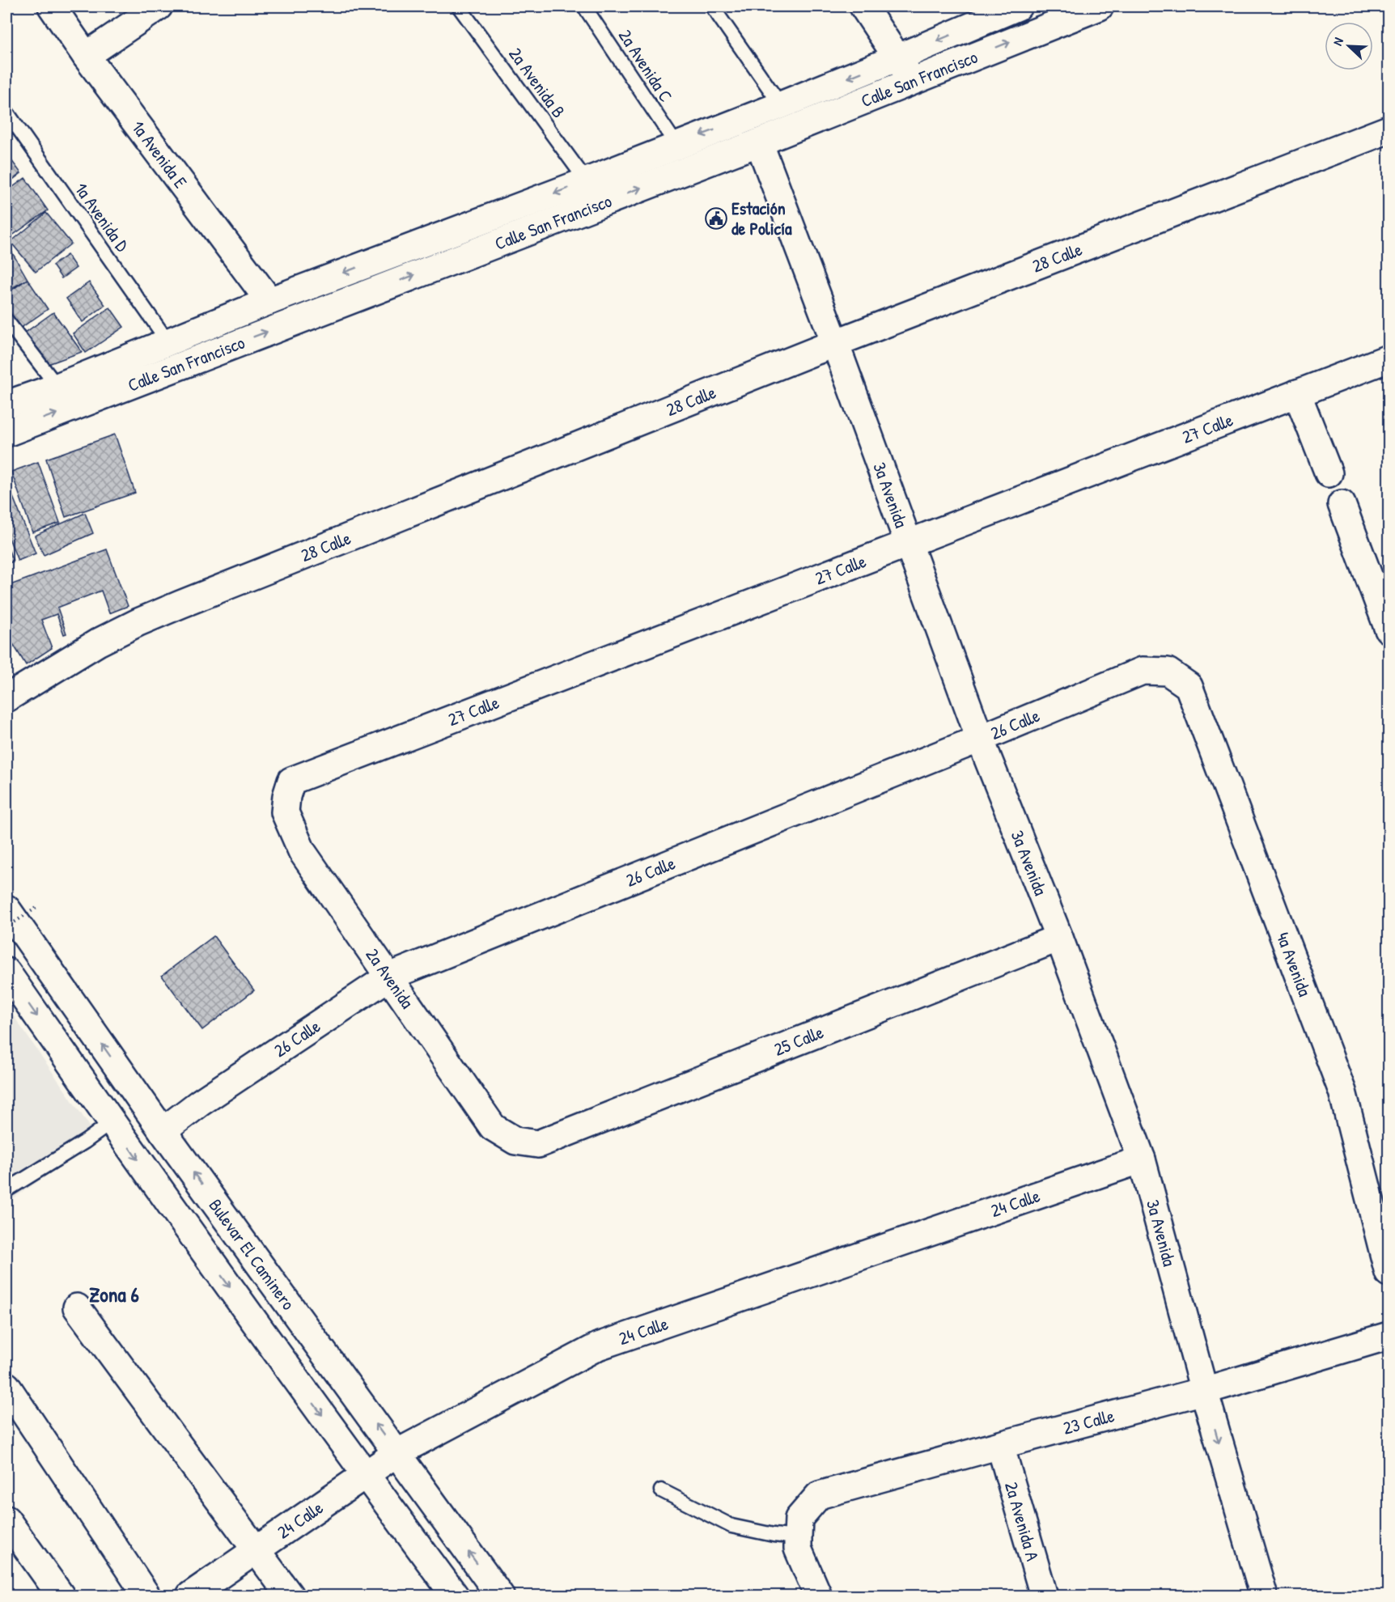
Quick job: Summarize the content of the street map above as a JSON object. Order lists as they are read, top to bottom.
{
  "streets": {
    "street": [
      "Calle San Francisco",
      "1a Avenida E",
      "28 Calle",
      "27 Calle",
      "3a Avenida",
      "26 Calle",
      "4a Avenida",
      "2a Avenida",
      "25 Calle",
      "24 Calle",
      "Bulevar El Caminero",
      "23 Calle",
      "2a Avenida A"
    ],
    "lane": ["2a Avenida C", "2a Avenida B", "1a Avenida D"]
  },
  "crossings": [
    ["2a Avenida C", "Calle San Francisco"],
    ["Calle San Francisco", "2a Avenida B"],
    ["Calle San Francisco", "1a Avenida E"],
    ["Calle San Francisco", "1a Avenida D"],
    ["Calle San Francisco", "3a Avenida"],
    ["28 Calle", "3a Avenida"],
    ["27 Calle", "3a Avenida"],
    ["27 Calle", "2a Avenida"],
    ["3a Avenida", "26 Calle"],
    ["3a Avenida", "25 Calle"],
    ["3a Avenida", "24 Calle"],
    ["3a Avenida", "23 Calle"],
    ["26 Calle", "4a Avenida"],
    ["26 Calle", "2a Avenida"],
    ["26 Calle", "Bulevar El Caminero"],
    ["2a Avenida", "25 Calle"],
    ["24 Calle", "Bulevar El Caminero"],
    ["23 Calle", "2a Avenida A"]
  ],
  "districts": ["Zona 6"],
  "places": {
    "public building": ["Estación de Policía"]
  },
  "north": "top left"
}
